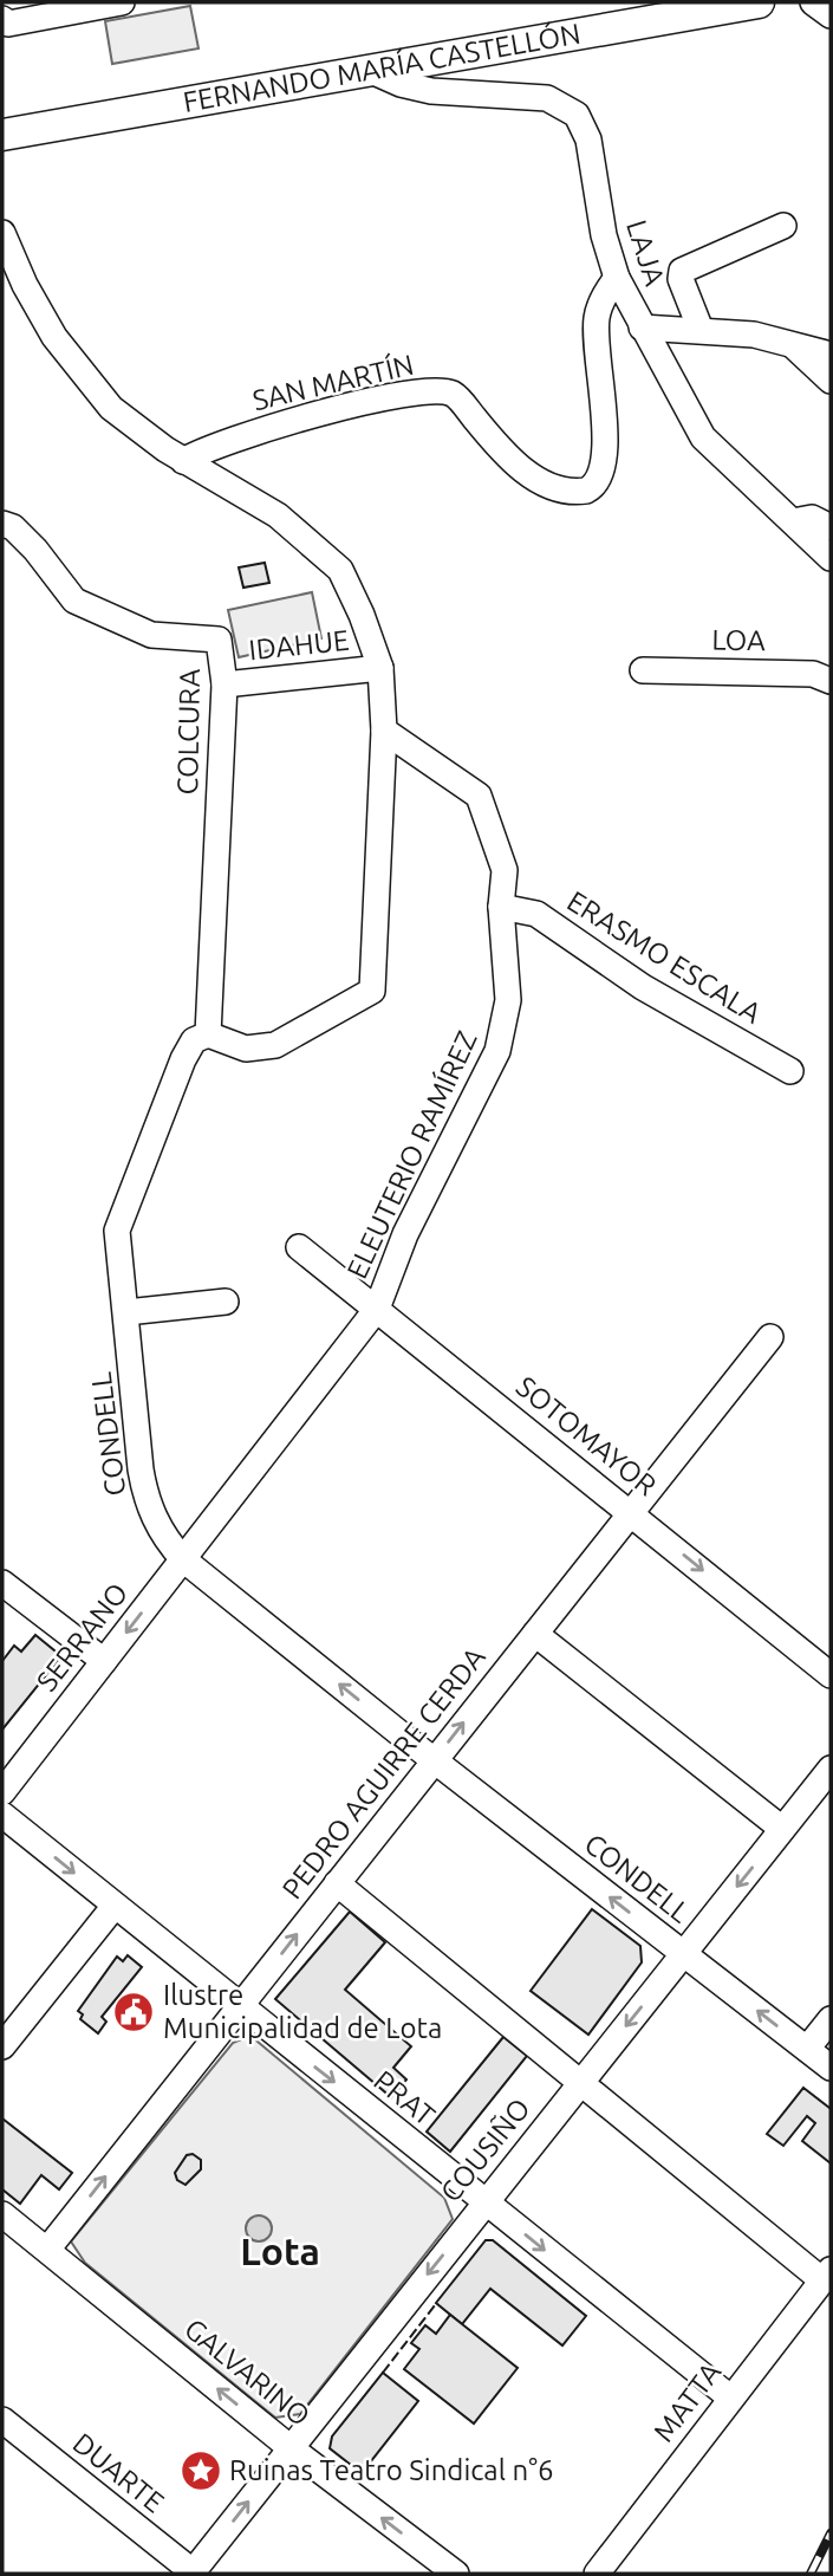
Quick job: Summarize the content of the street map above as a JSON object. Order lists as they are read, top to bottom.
{
  "streets": {
    "main road": ["FERNANDO MARÍA CASTELLÓN"],
    "street": [
      "LAJA",
      "SAN MARTÍN",
      "LOA",
      "IDAHUE",
      "COLCURA",
      "ERASMO ESCALA",
      "ELEUTERIO RAMÍREZ",
      "CONDELL",
      "SOTOMAYOR",
      "SERRANO",
      "PEDRO AGUIRRE CERDA",
      "PRAT",
      "COUSIÑO",
      "GALVARINO",
      "MATTA",
      "DUARTE"
    ]
  },
  "crossings": [
    ["FERNANDO MARÍA CASTELLÓN", "LAJA"],
    ["LAJA", "SAN MARTÍN"],
    ["IDAHUE", "COLCURA"],
    ["COLCURA", "CONDELL"],
    ["ERASMO ESCALA", "ELEUTERIO RAMÍREZ"],
    ["ELEUTERIO RAMÍREZ", "CONDELL"],
    ["ELEUTERIO RAMÍREZ", "SOTOMAYOR"],
    ["ELEUTERIO RAMÍREZ", "SERRANO"],
    ["CONDELL", "SERRANO"],
    ["CONDELL", "PEDRO AGUIRRE CERDA"],
    ["CONDELL", "COUSIÑO"],
    ["SOTOMAYOR", "PEDRO AGUIRRE CERDA"],
    ["PEDRO AGUIRRE CERDA", "PRAT"],
    ["PEDRO AGUIRRE CERDA", "GALVARINO"],
    ["PRAT", "COUSIÑO"],
    ["PRAT", "MATTA"],
    ["COUSIÑO", "GALVARINO"],
    ["COUSIÑO", "DUARTE"]
  ],
  "one_way": ["SERRANO", "PEDRO AGUIRRE CERDA", "GALVARINO"],
  "districts": ["Lota"],
  "places": {
    "public building": ["Ilustre Municipalidad de Lota"],
    "place": ["Ruinas Teatro Sindical n°6"]
  }
}
